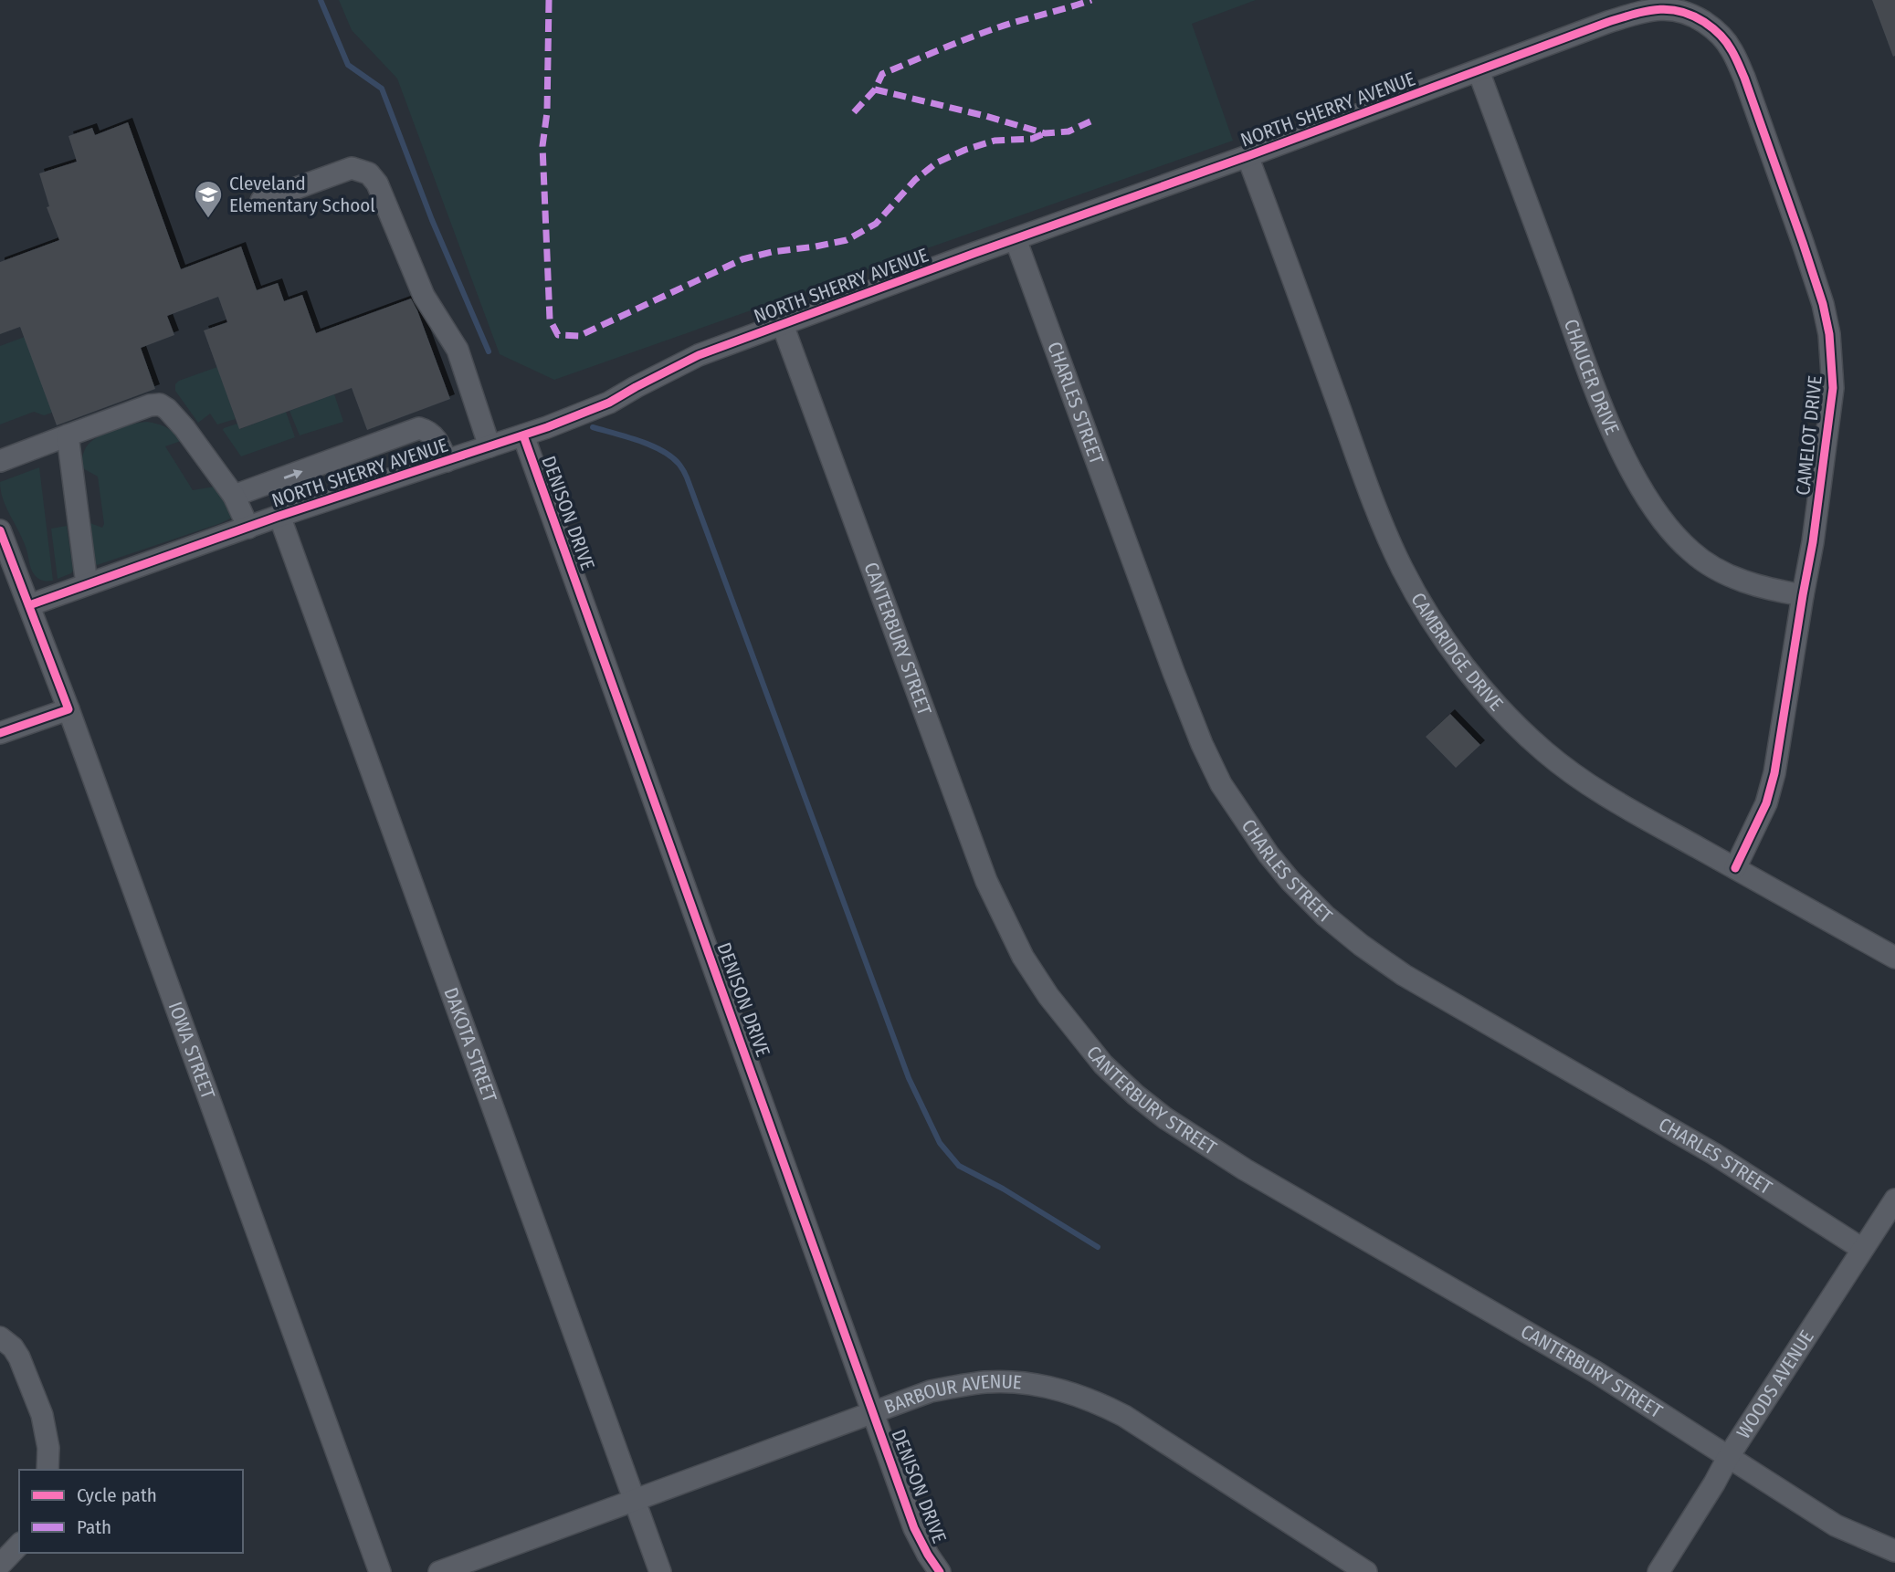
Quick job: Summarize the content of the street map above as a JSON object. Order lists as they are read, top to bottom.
{
  "streets": {
    "street": [
      "NORTH SHERRY AVENUE",
      "CHAUCER DRIVE",
      "CHARLES STREET",
      "CAMELOT DRIVE",
      "DENISON DRIVE",
      "CANTERBURY STREET",
      "CAMBRIDGE DRIVE",
      "DAKOTA STREET",
      "IOWA STREET",
      "WOODS AVENUE",
      "BARBOUR AVENUE"
    ]
  },
  "crossings": [
    ["NORTH SHERRY AVENUE", "CHAUCER DRIVE"],
    ["NORTH SHERRY AVENUE", "CHARLES STREET"],
    ["NORTH SHERRY AVENUE", "CAMELOT DRIVE"],
    ["NORTH SHERRY AVENUE", "DENISON DRIVE"],
    ["NORTH SHERRY AVENUE", "CANTERBURY STREET"],
    ["NORTH SHERRY AVENUE", "CAMBRIDGE DRIVE"],
    ["NORTH SHERRY AVENUE", "DAKOTA STREET"],
    ["NORTH SHERRY AVENUE", "IOWA STREET"],
    ["CHAUCER DRIVE", "CAMELOT DRIVE"],
    ["CHARLES STREET", "WOODS AVENUE"],
    ["CAMELOT DRIVE", "CAMBRIDGE DRIVE"],
    ["DENISON DRIVE", "BARBOUR AVENUE"],
    ["CANTERBURY STREET", "WOODS AVENUE"],
    ["DAKOTA STREET", "BARBOUR AVENUE"]
  ],
  "places": {
    "school or university": ["Cleveland Elementary School"]
  },
  "legend": ["Cycle path", "Path"]
}
